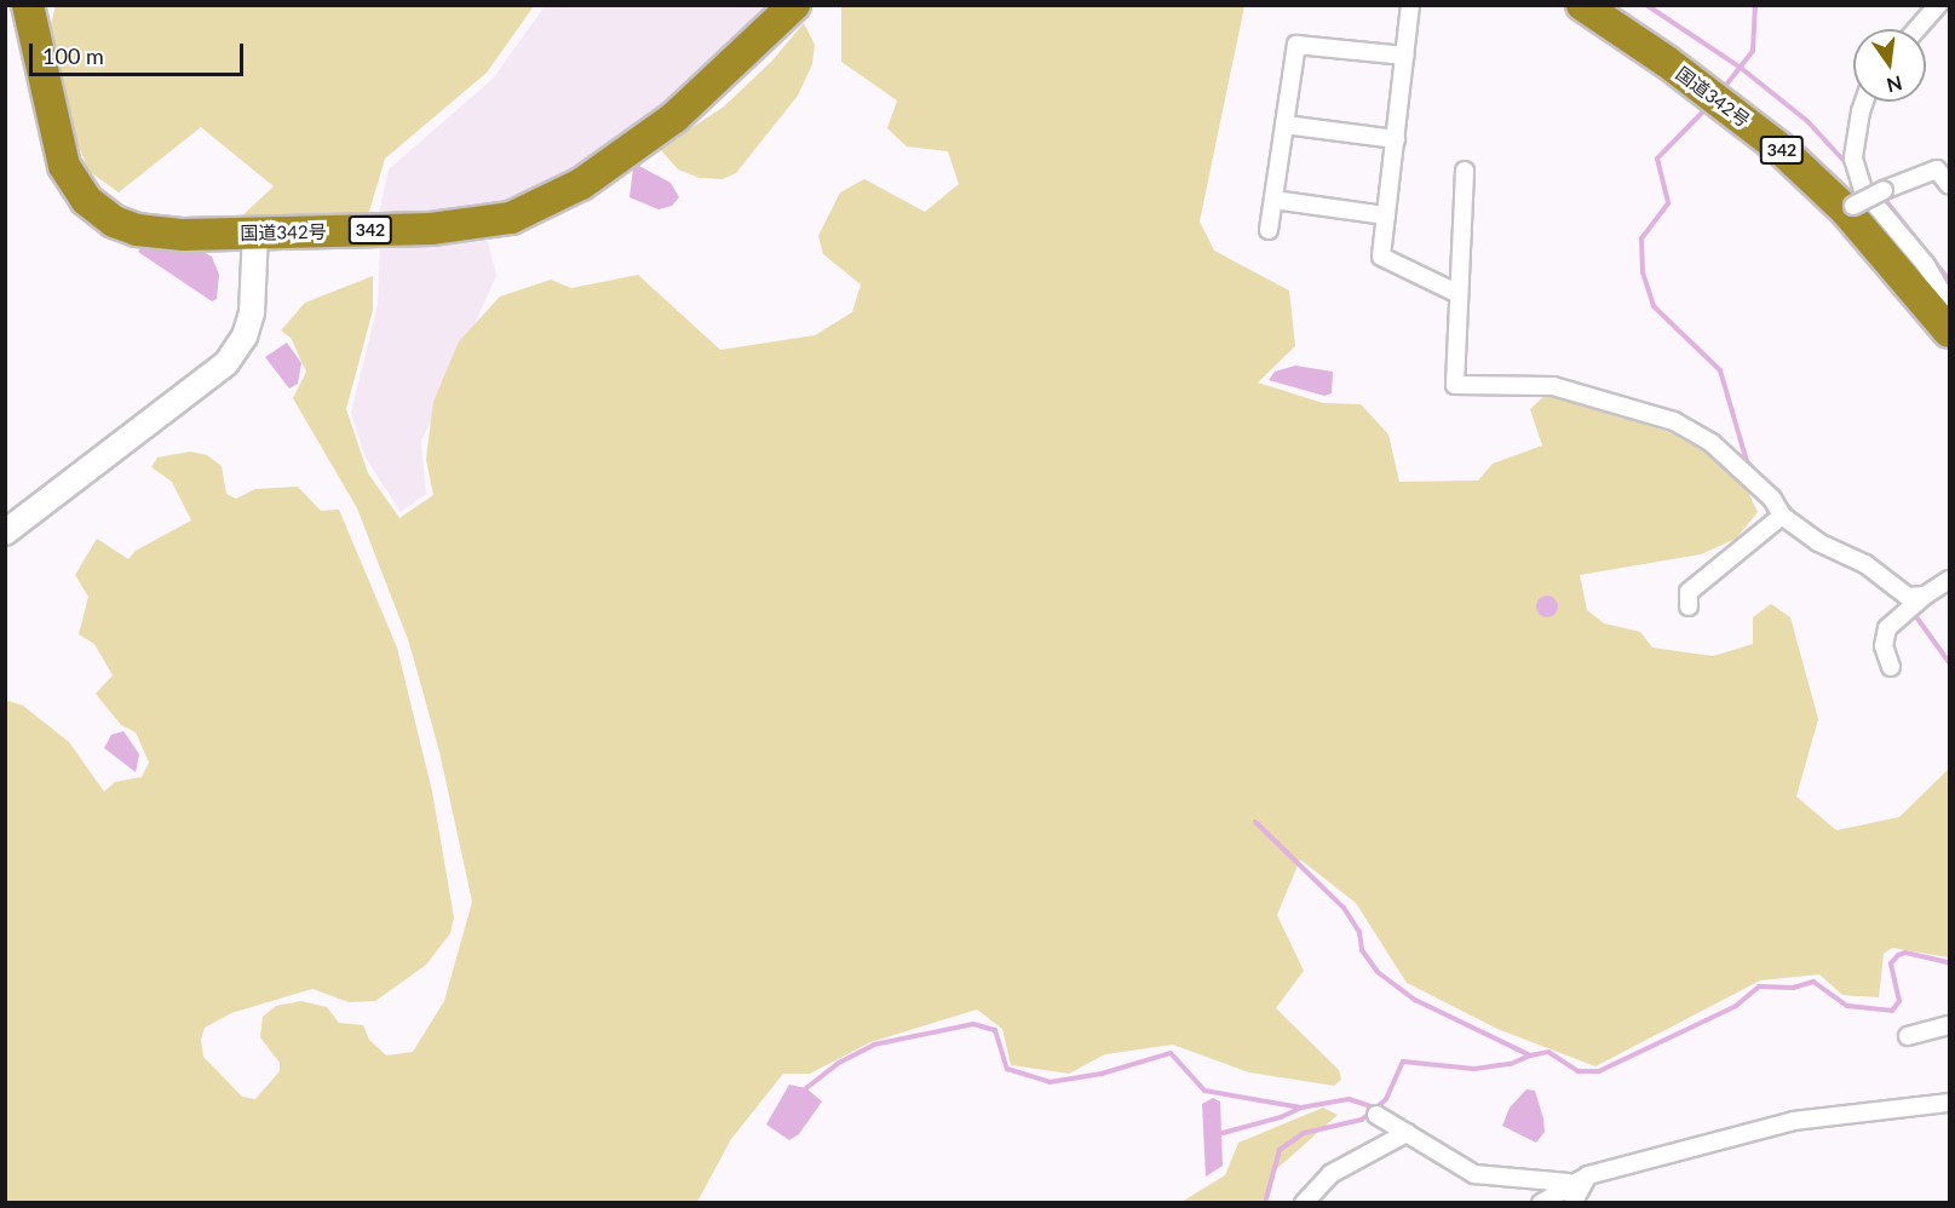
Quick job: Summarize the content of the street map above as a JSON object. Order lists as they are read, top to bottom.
{
  "streets": {
    "highway": ["国道342号", "342"]
  },
  "scale_bar": "100 m",
  "north": "bottom"
}
